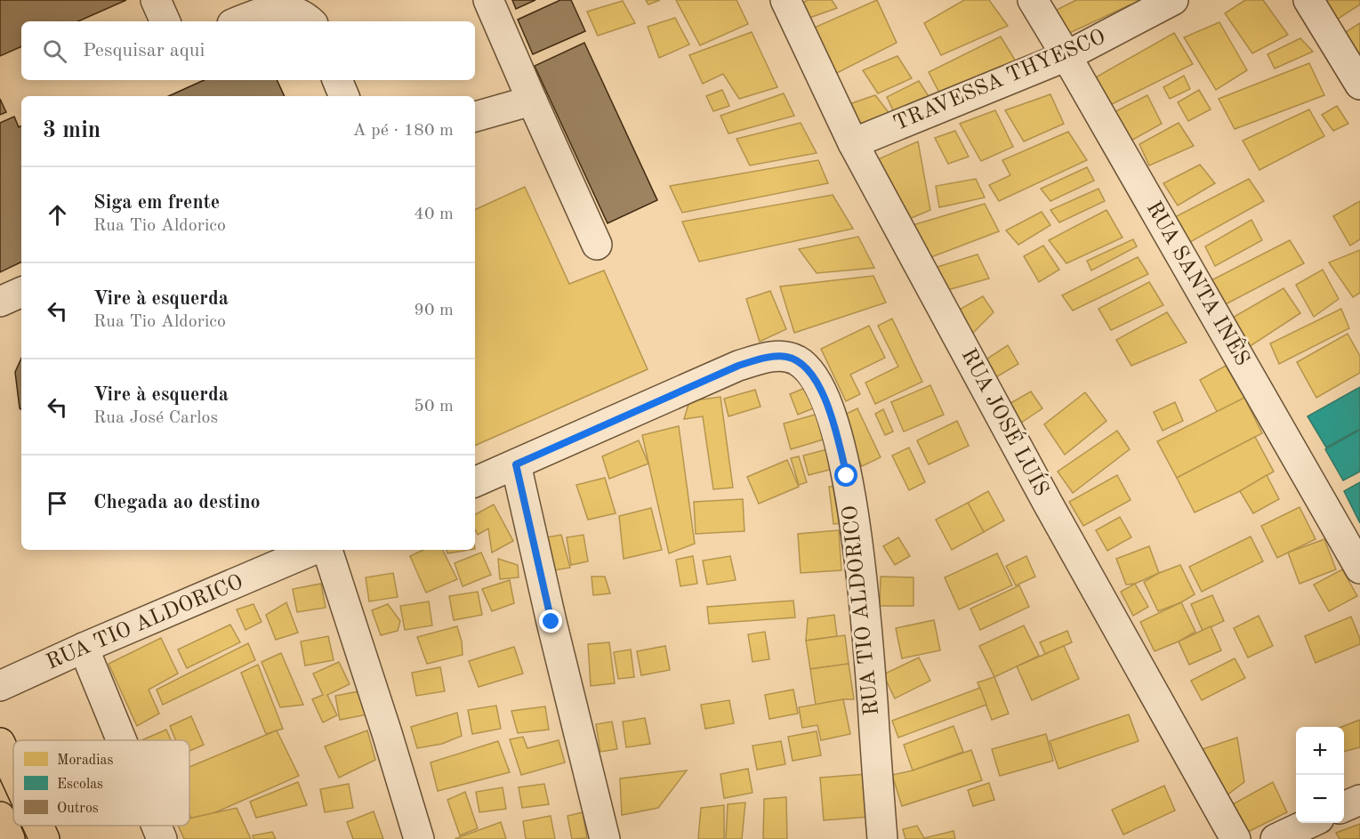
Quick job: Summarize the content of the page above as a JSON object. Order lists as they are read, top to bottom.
{
  "streets": {
    "street": [
      "TRAVESSA THYESCO",
      "RUA SANTA INÊS",
      "RUA JOSÉ LUÍS",
      "RUA TIO ALDORICO"
    ]
  },
  "crossings": [
    ["TRAVESSA THYESCO", "RUA SANTA INÊS"],
    ["TRAVESSA THYESCO", "RUA JOSÉ LUÍS"]
  ],
  "legend": ["Moradias", "Escolas", "Outros"],
  "page": {
    "search": "Pesquisar aqui",
    "heading": ["3 min", "A pé · 180 m"],
    "list": [
      ["Siga em frente", "Rua Tio Aldorico", "40 m"],
      ["Vire à esquerda", "Rua Tio Aldorico", "90 m"],
      ["Vire à esquerda", "Rua José Carlos", "50 m"],
      "Chegada ao destino"
    ],
    "map_buttons": ["+", "−"]
  }
}
